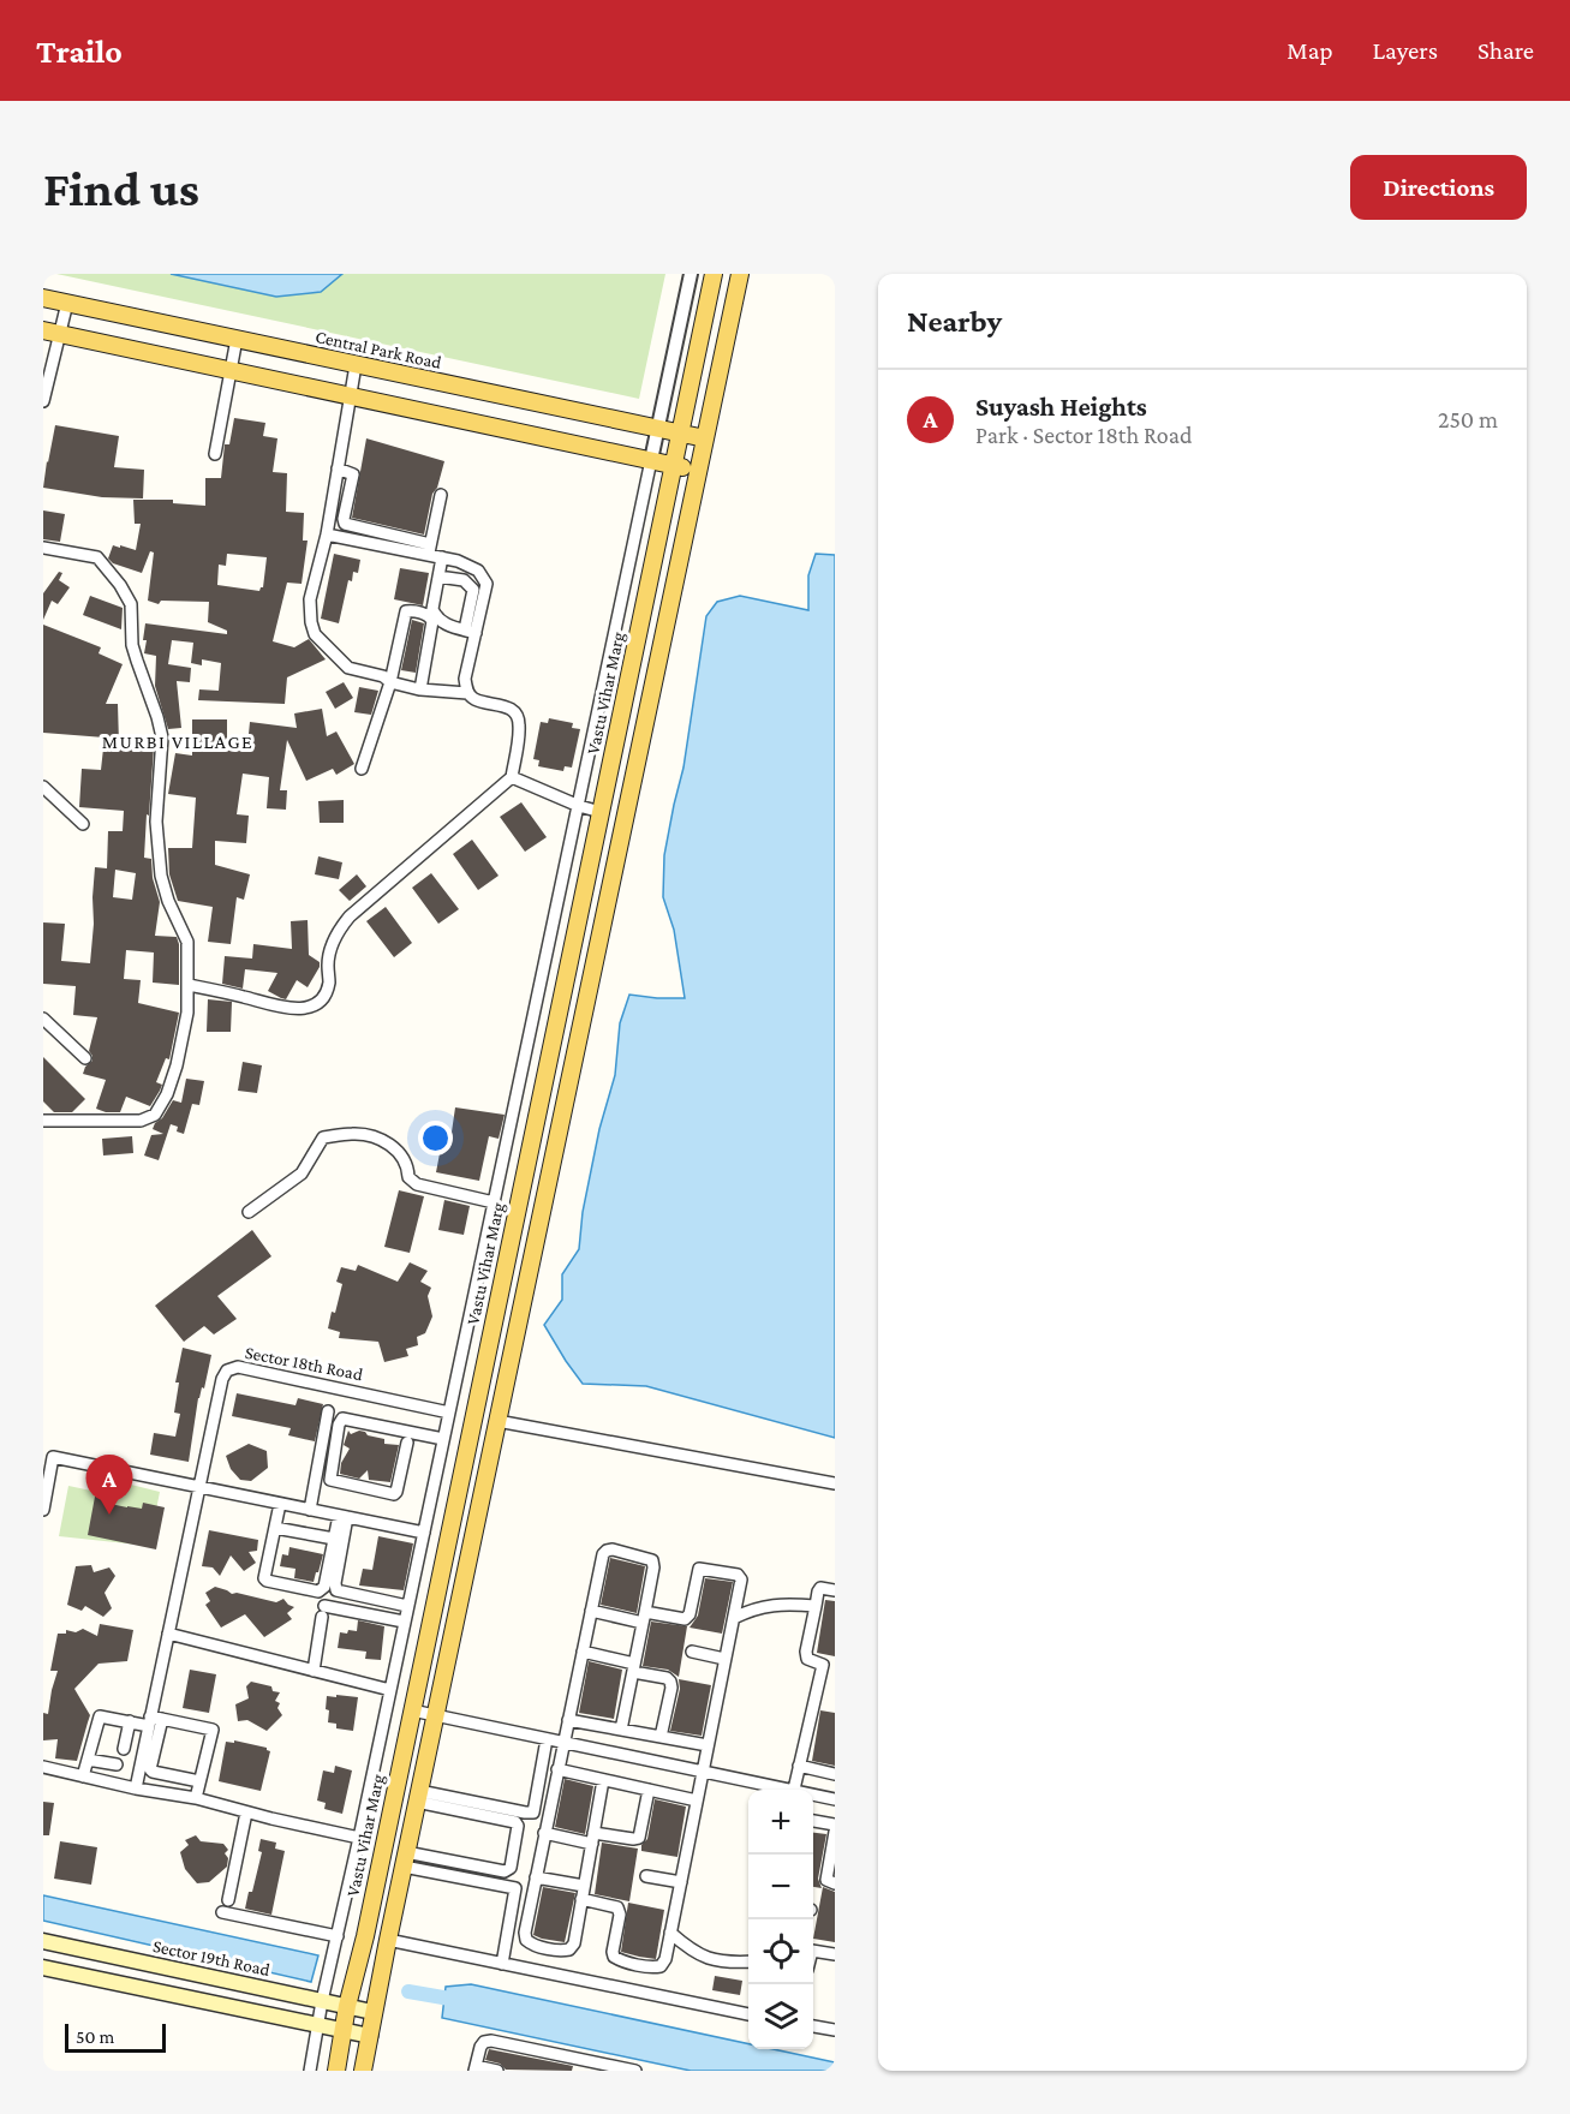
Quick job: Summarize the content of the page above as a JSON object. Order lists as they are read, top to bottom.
{
  "streets": {
    "main road": ["Central Park Road", "Vastu Vihar Marg", "Sector 19th Road"],
    "street": ["Sector 18th Road"]
  },
  "crossings": [
    ["Central Park Road", "Vastu Vihar Marg"],
    ["Vastu Vihar Marg", "Sector 19th Road"]
  ],
  "districts": ["MURBI VILLAGE"],
  "scale_bar": "50 m",
  "page": {
    "header": "Trailo",
    "nav": ["Map", "Layers", "Share"],
    "buttons": "Directions",
    "title": "Find us",
    "heading": "Nearby",
    "list": [
      {
        "mark": "A",
        "name": "Suyash Heights",
        "note": "Park · Sector 18th Road",
        "value": "250 m"
      }
    ],
    "pins": "A",
    "map_buttons": ["+", "−"],
    "scale": "50 m"
  }
}
